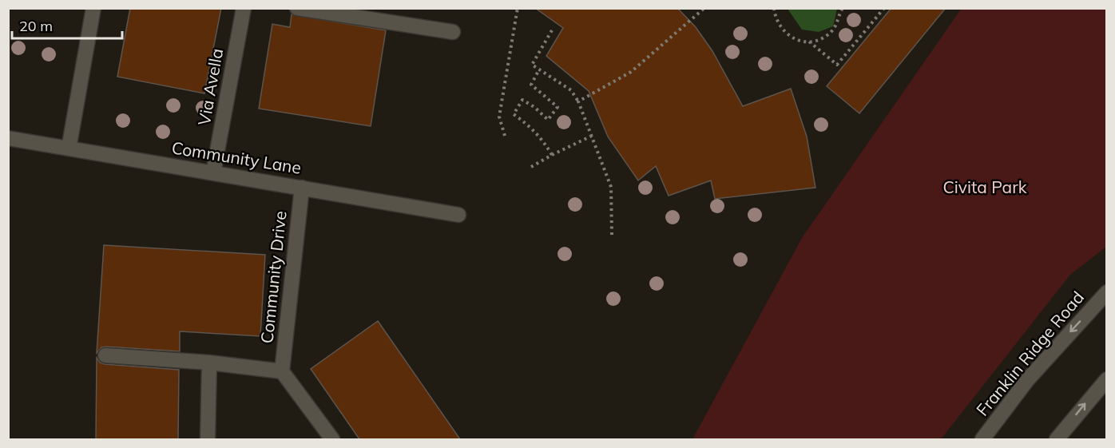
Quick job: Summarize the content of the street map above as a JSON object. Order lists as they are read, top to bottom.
{
  "streets": {
    "street": [
      "Via Avella",
      "Community Lane",
      "Community Drive",
      "Franklin Ridge Road"
    ]
  },
  "crossings": [
    ["Via Avella", "Community Lane"],
    ["Community Lane", "Community Drive"]
  ],
  "parks": ["Civita Park"],
  "scale_bar": "20 m"
}
